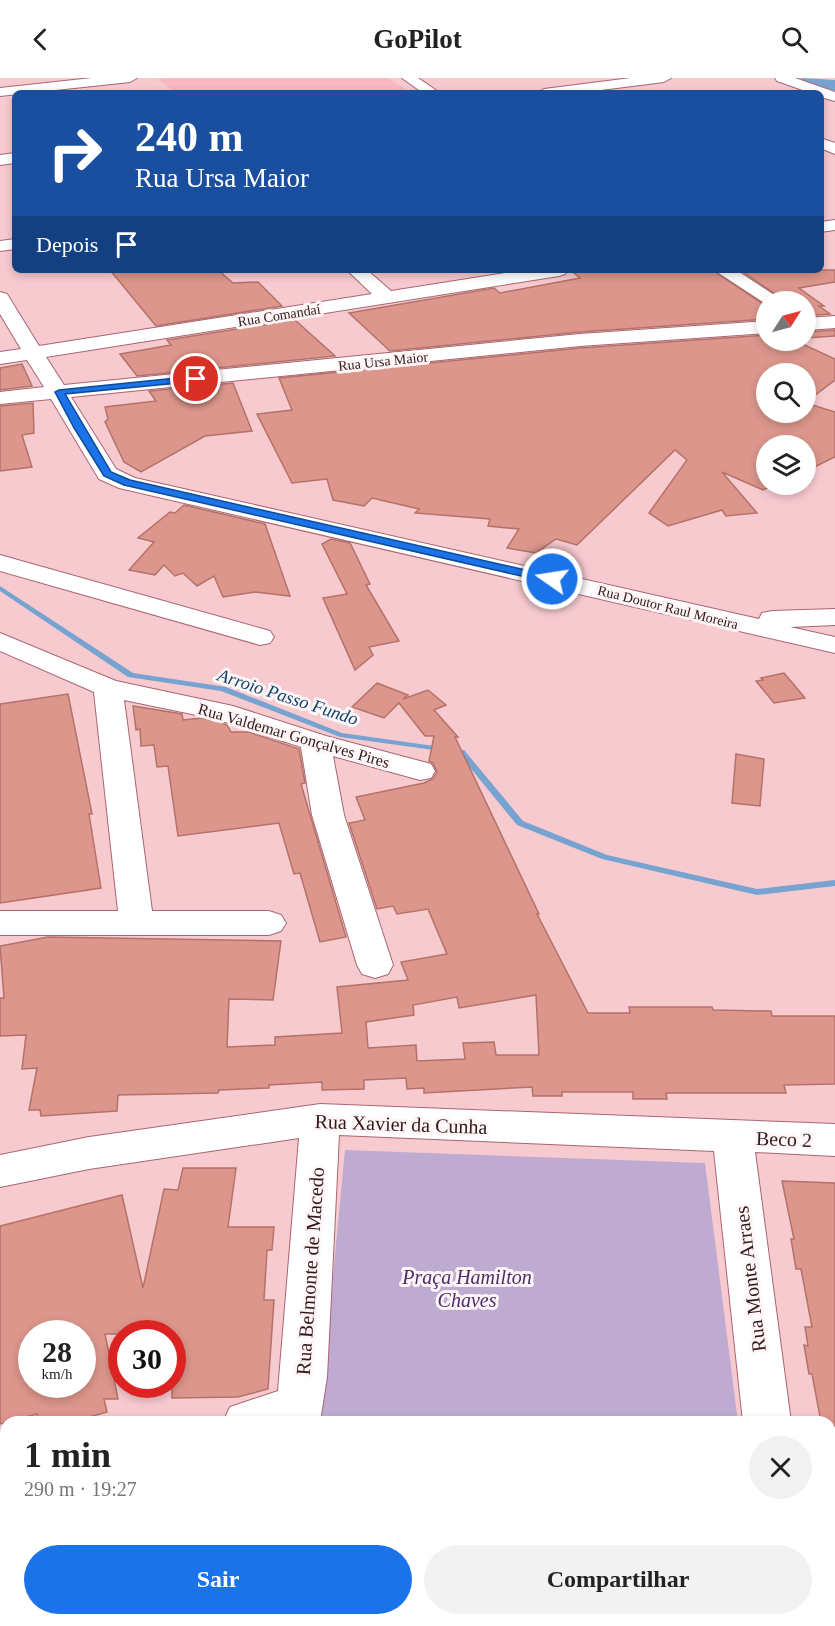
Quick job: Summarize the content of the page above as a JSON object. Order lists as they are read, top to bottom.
{
  "streets": {
    "street": [
      "Rua Comandaí",
      "Rua Ursa Maior",
      "Rua Doutor Raul Moreira",
      "Rua Valdemar Gonçalves Pires",
      "Rua Xavier da Cunha",
      "Beco 2",
      "Rua Belmonte de Macedo",
      "Rua Monte Arraes"
    ]
  },
  "crossings": [
    ["Rua Comandaí", "Rua Doutor Raul Moreira"],
    ["Rua Ursa Maior", "Rua Doutor Raul Moreira"],
    ["Rua Xavier da Cunha", "Beco 2"],
    ["Rua Xavier da Cunha", "Rua Belmonte de Macedo"],
    ["Rua Xavier da Cunha", "Rua Monte Arraes"],
    ["Beco 2", "Rua Monte Arraes"]
  ],
  "water": ["Arroio Passo Fundo"],
  "parks": ["Praça Hamilton Chaves"],
  "north": "top right",
  "page": {
    "header": "GoPilot",
    "turn": ["240 m", "Rua Ursa Maior"],
    "then": "Depois",
    "speed": "28 km/h",
    "limit": "30",
    "heading": ["1 min", "290 m · 19:27"],
    "buttons": ["Sair", "Compartilhar"]
  }
}
